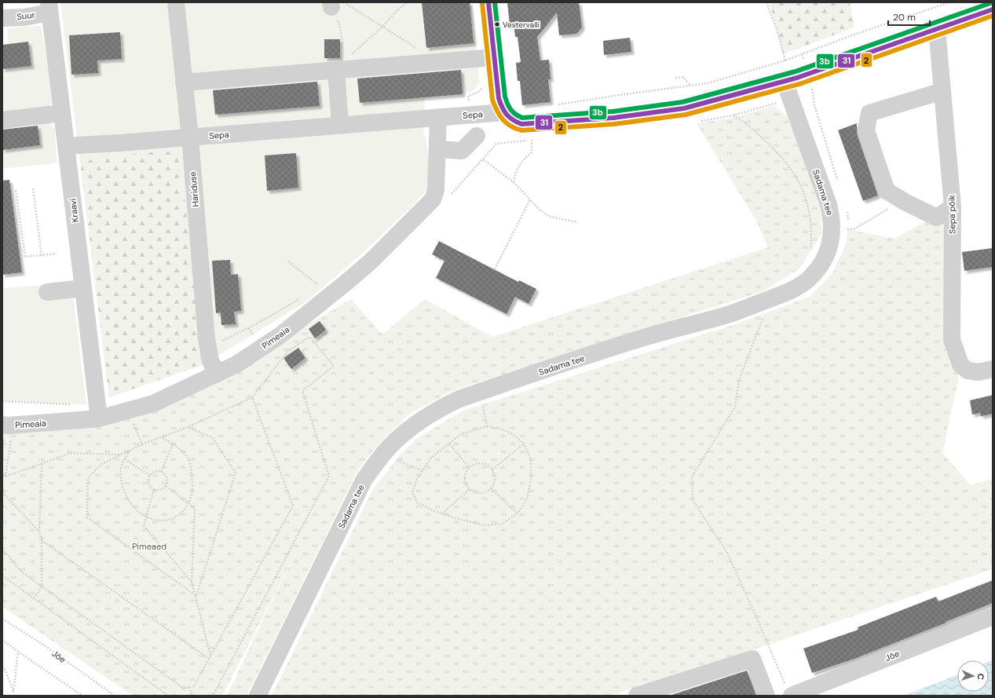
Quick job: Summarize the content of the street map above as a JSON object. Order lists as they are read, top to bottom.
{
  "streets": {
    "street": [
      "Suur",
      "Sepa",
      "Hariduse",
      "Sadama tee",
      "Kraavi",
      "Sepa põik",
      "Pimeaia",
      "Jõe"
    ]
  },
  "crossings": [
    ["Suur", "Kraavi"],
    ["Sepa", "Hariduse"],
    ["Sepa", "Kraavi"],
    ["Sepa", "Pimeaia"],
    ["Hariduse", "Pimeaia"],
    ["Kraavi", "Pimeaia"]
  ],
  "parks": ["Pimeaed"],
  "places": ["Vestervalli"],
  "lines": ["transit line 31", "transit line 3b", "transit line 2"],
  "scale_bar": "20 m",
  "north": "right"
}
